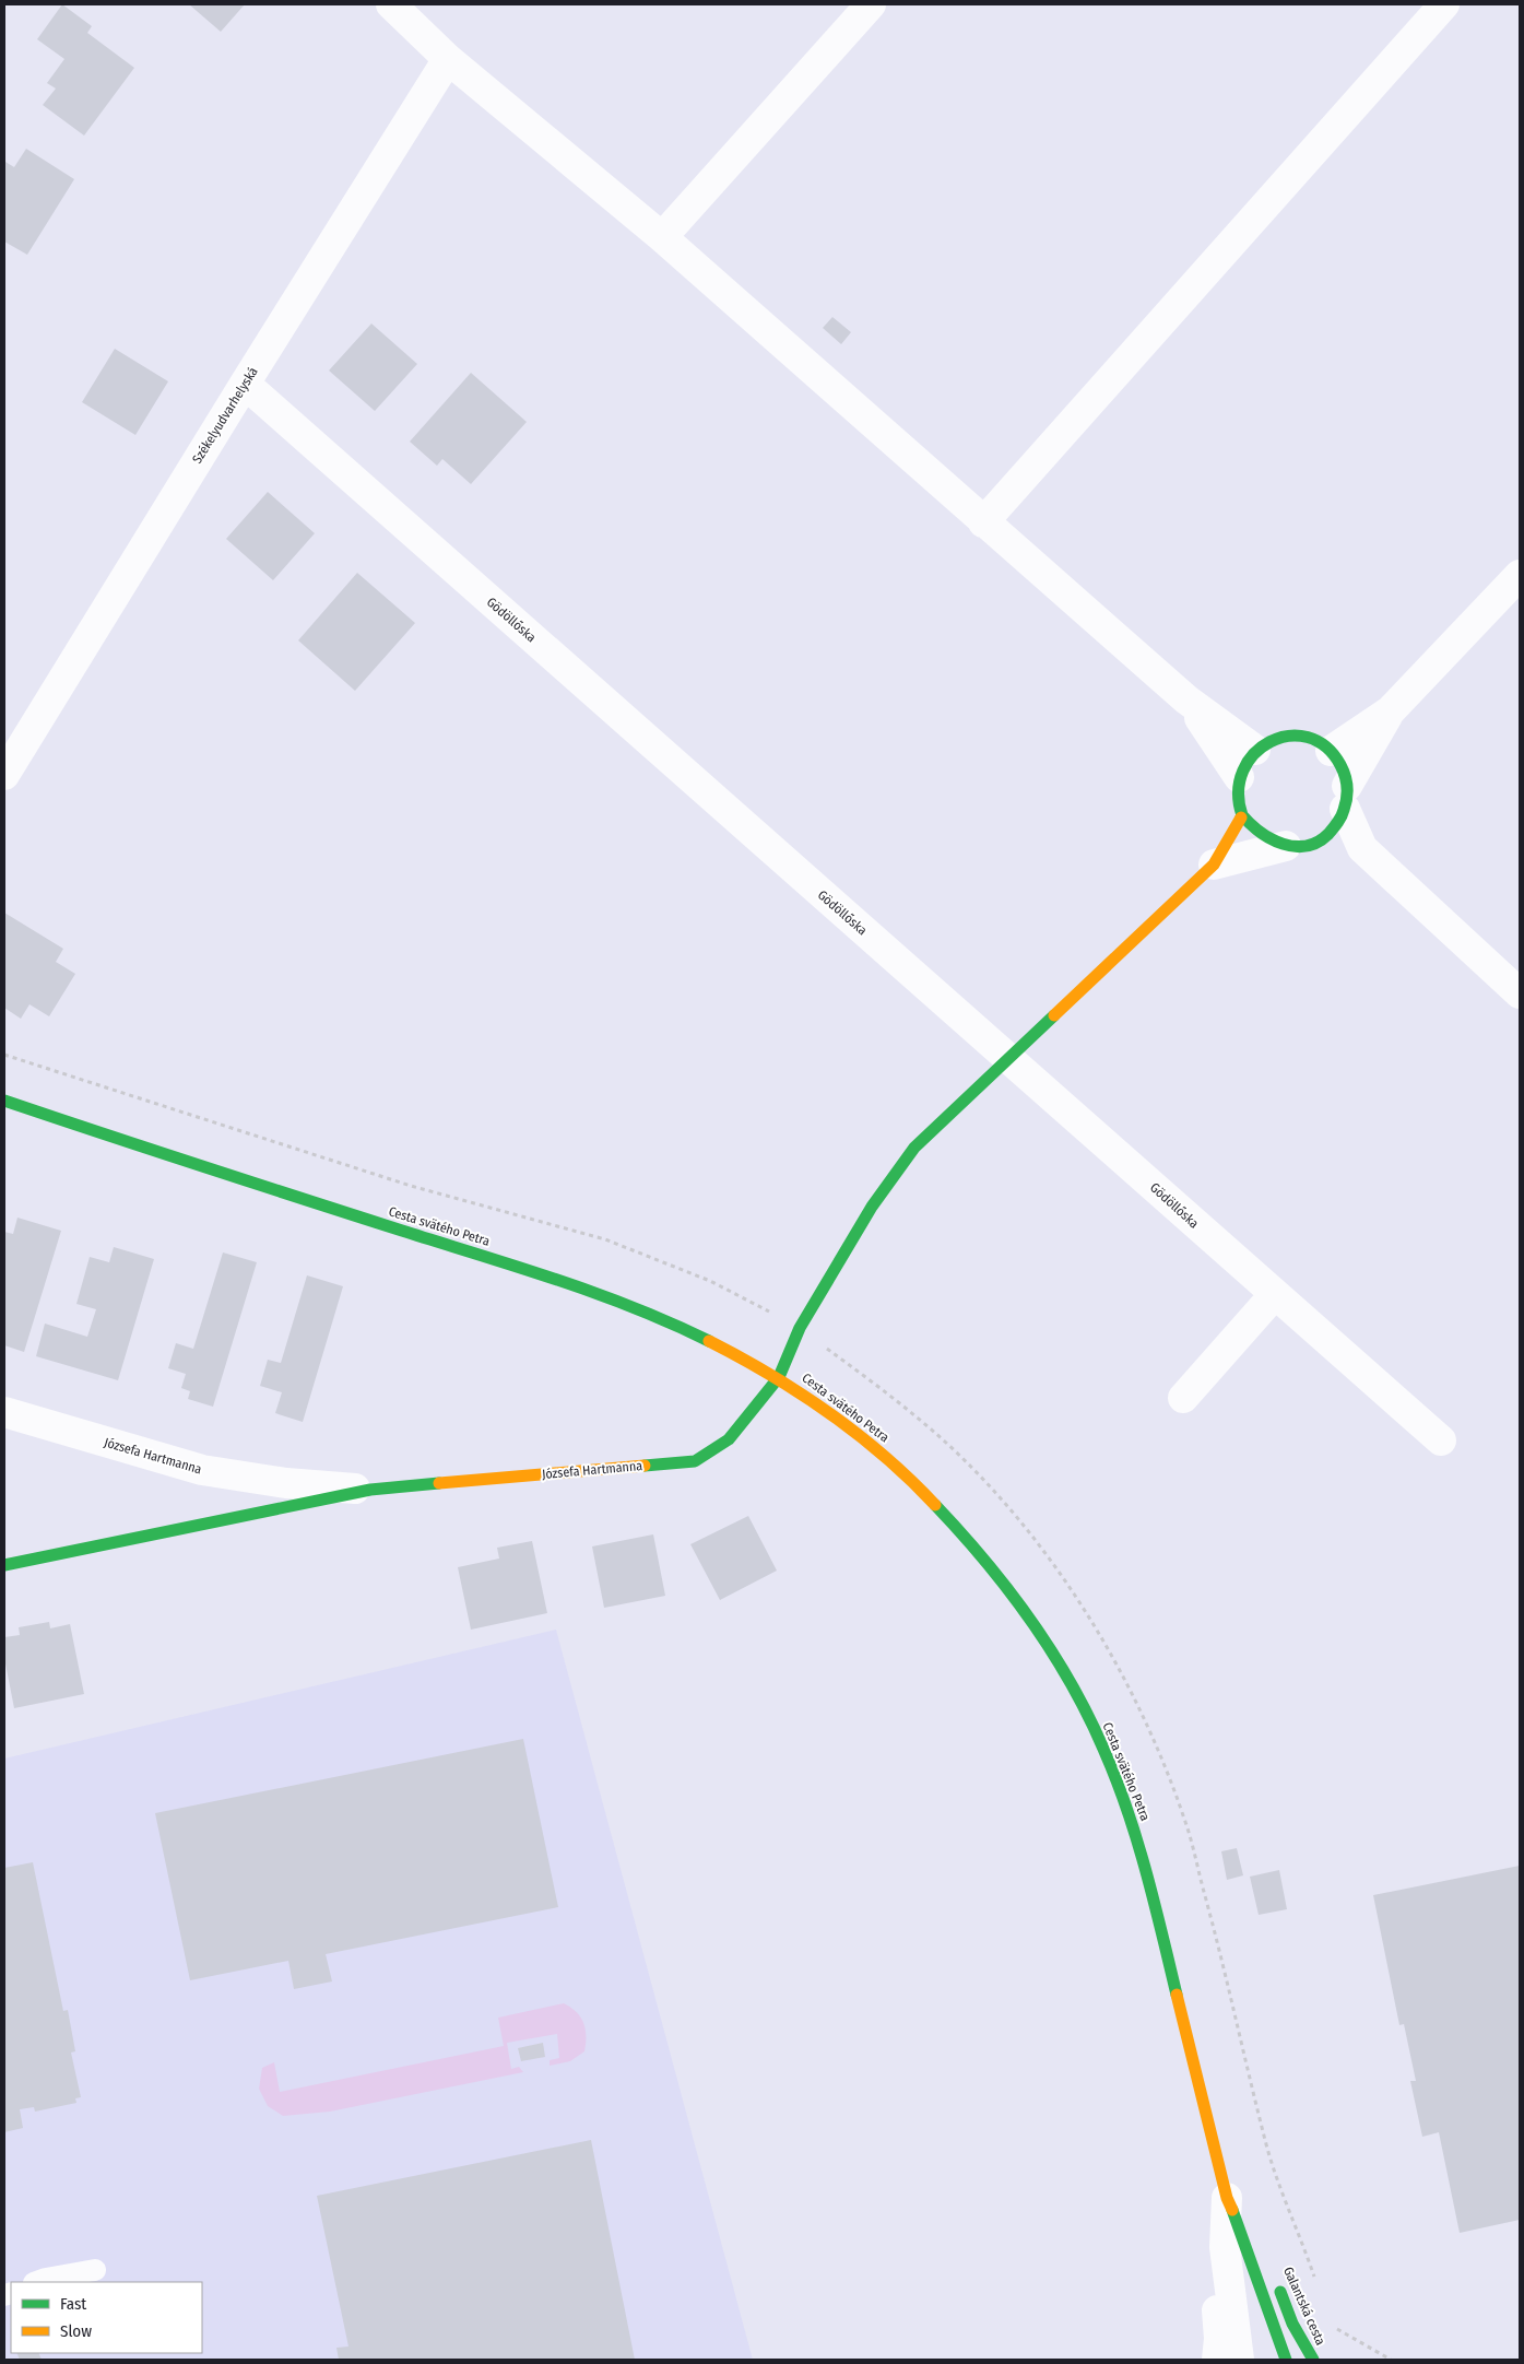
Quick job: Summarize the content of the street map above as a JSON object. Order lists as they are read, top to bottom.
{
  "streets": {
    "street": [
      "Székelyudvarhelyská",
      "Gödöllőska",
      "Cesta svätého Petra",
      "Józsefa Hartmanna",
      "Galantská cesta"
    ]
  },
  "crossings": [
    ["Székelyudvarhelyská", "Gödöllőska"],
    ["Gödöllőska", "Józsefa Hartmanna"],
    ["Cesta svätého Petra", "Józsefa Hartmanna"]
  ],
  "legend": ["Fast", "Slow"]
}
